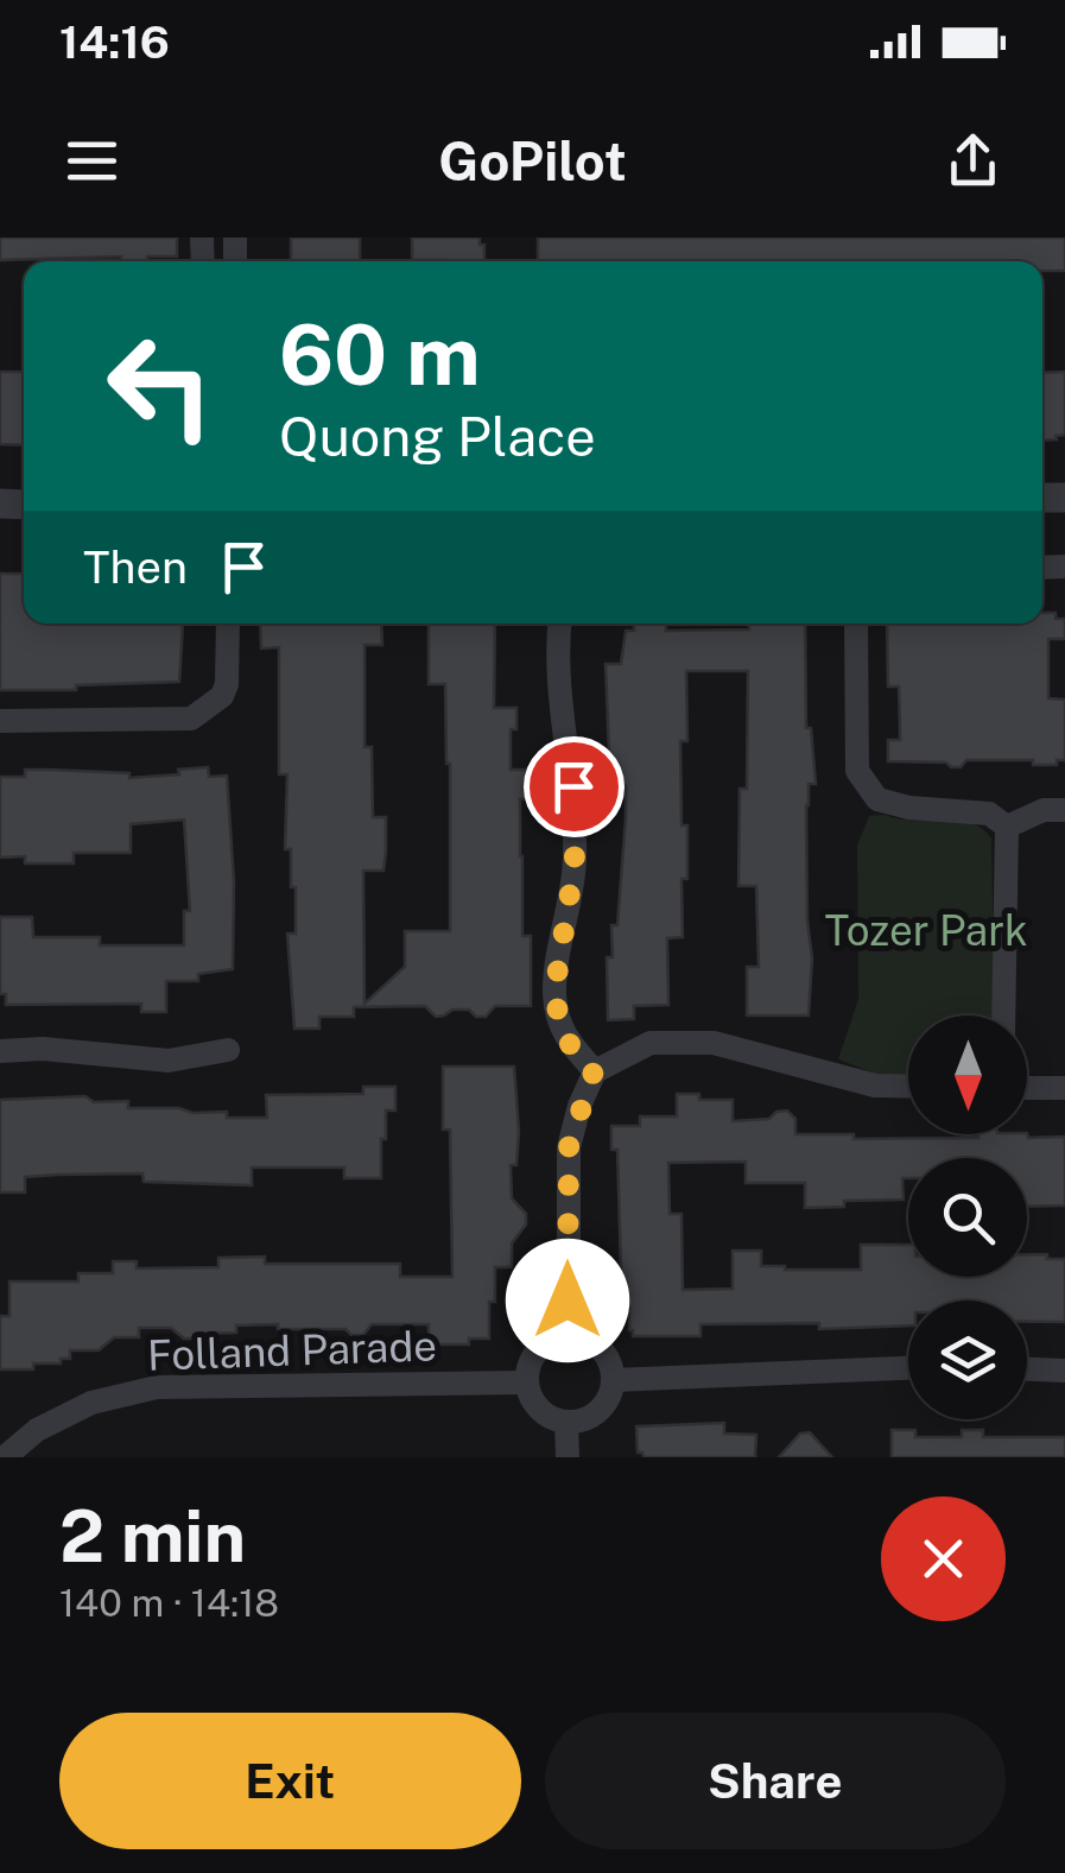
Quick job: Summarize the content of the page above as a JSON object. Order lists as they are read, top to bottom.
{
  "streets": {
    "street": ["Folland Parade"]
  },
  "parks": ["Tozer Park"],
  "north": "bottom",
  "page": {
    "status": "14:16",
    "header": "GoPilot",
    "turn": ["60 m", "Quong Place"],
    "then": "Then",
    "heading": ["2 min", "140 m · 14:18"],
    "buttons": ["Exit", "Share"]
  }
}
